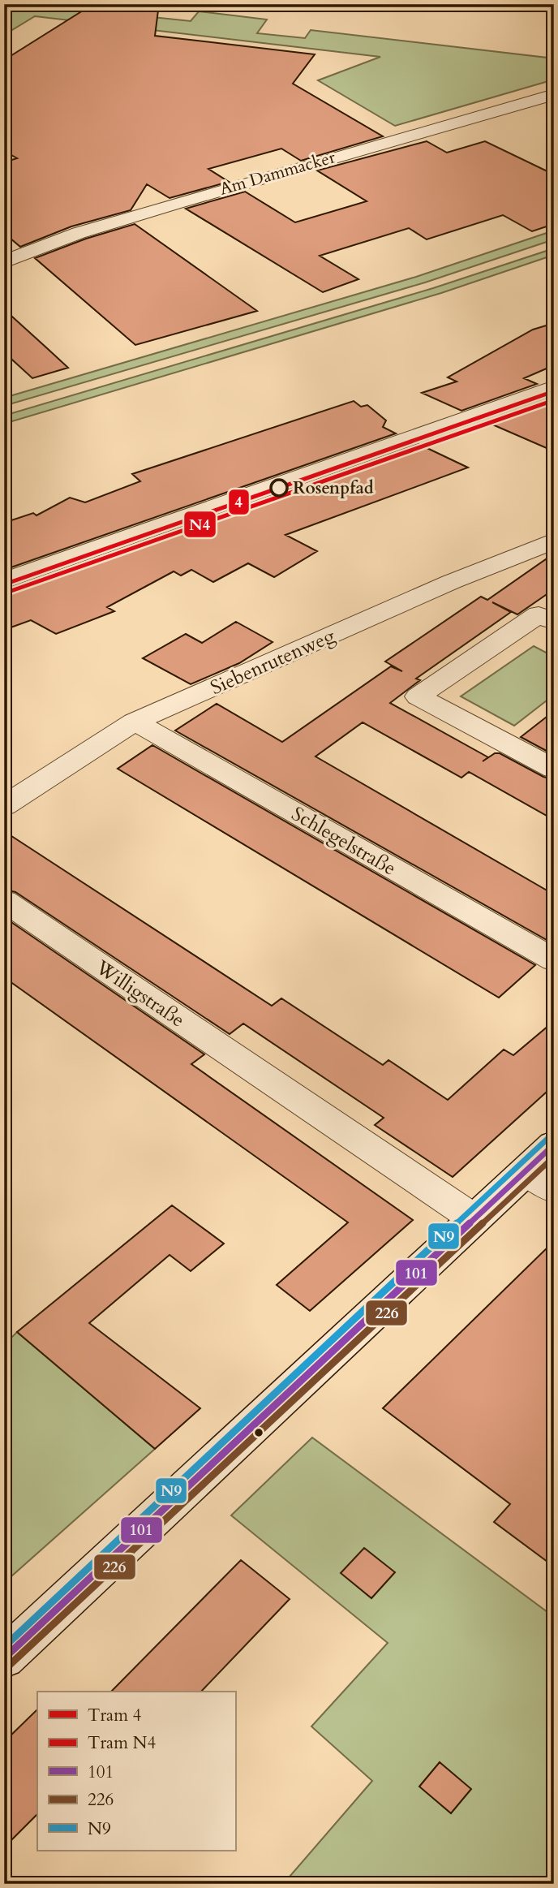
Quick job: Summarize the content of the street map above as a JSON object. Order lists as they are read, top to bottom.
{
  "streets": {
    "street": [
      "Am Dammacker",
      "Siebenrutenweg",
      "Schlegelstraße",
      "Willigstraße"
    ]
  },
  "crossings": [
    ["Siebenrutenweg", "Schlegelstraße"]
  ],
  "places": ["Rosenpfad"],
  "lines": [
    "tram line 4",
    "tram line N4",
    "transit line N9",
    "transit line 101",
    "transit line 226"
  ],
  "legend": [
    "Tram 4",
    "Tram N4",
    "101",
    "226",
    "N9"
  ]
}
